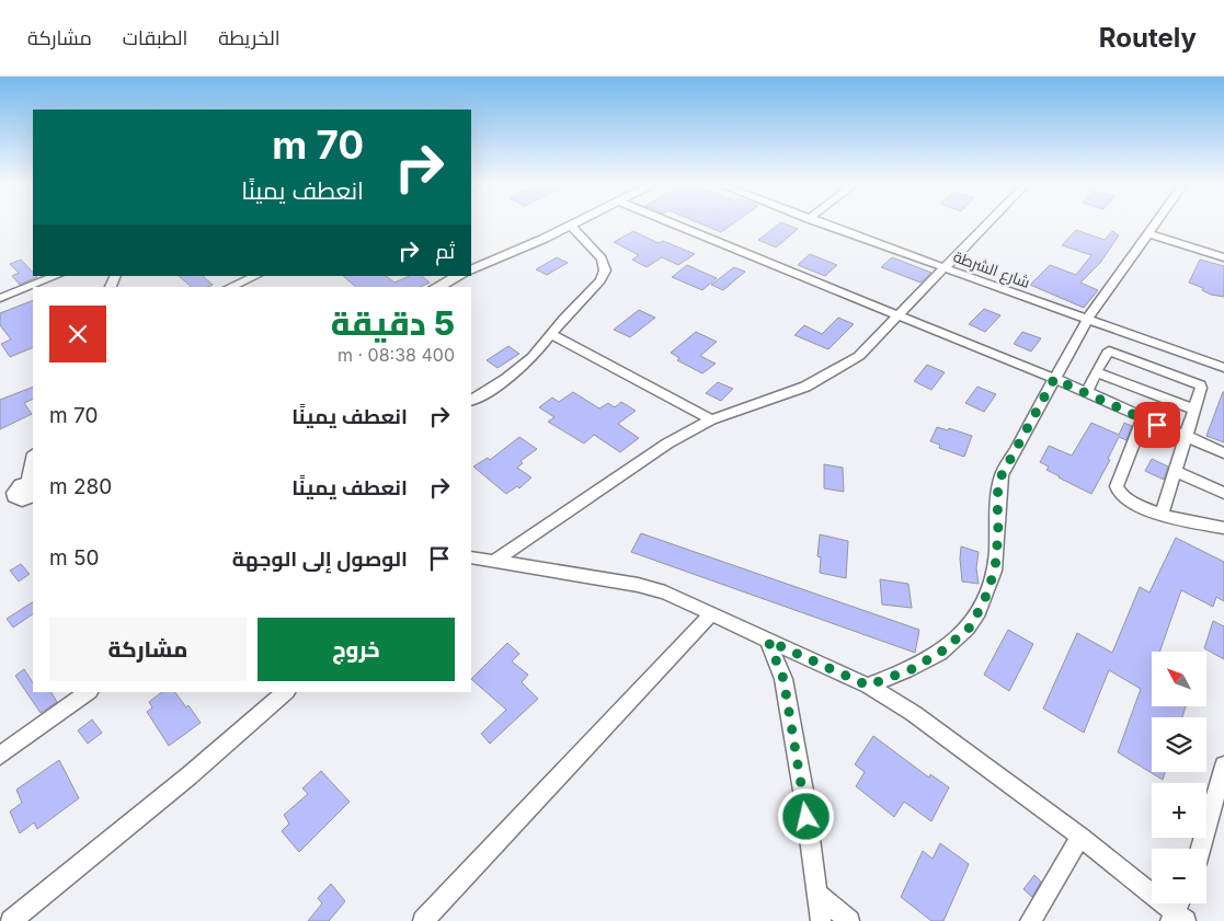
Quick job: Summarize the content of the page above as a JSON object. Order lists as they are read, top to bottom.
{
  "streets": {
    "street": ["شارع الشرطة"]
  },
  "north": "top left",
  "page": {
    "header": "Routely",
    "nav": ["الخريطة", "الطبقات", "مشاركة"],
    "turn": ["70 m", "انعطف يمينًا"],
    "then": "ثم",
    "heading": ["5 دقيقة", "400 m · 08:38"],
    "list": [
      {
        "name": "انعطف يمينًا",
        "value": "70 m"
      },
      {
        "name": "انعطف يمينًا",
        "value": "280 m"
      },
      {
        "name": "الوصول إلى الوجهة",
        "value": "50 m"
      }
    ],
    "buttons": ["خروج", "مشاركة"],
    "map_buttons": ["+", "−"]
  }
}
